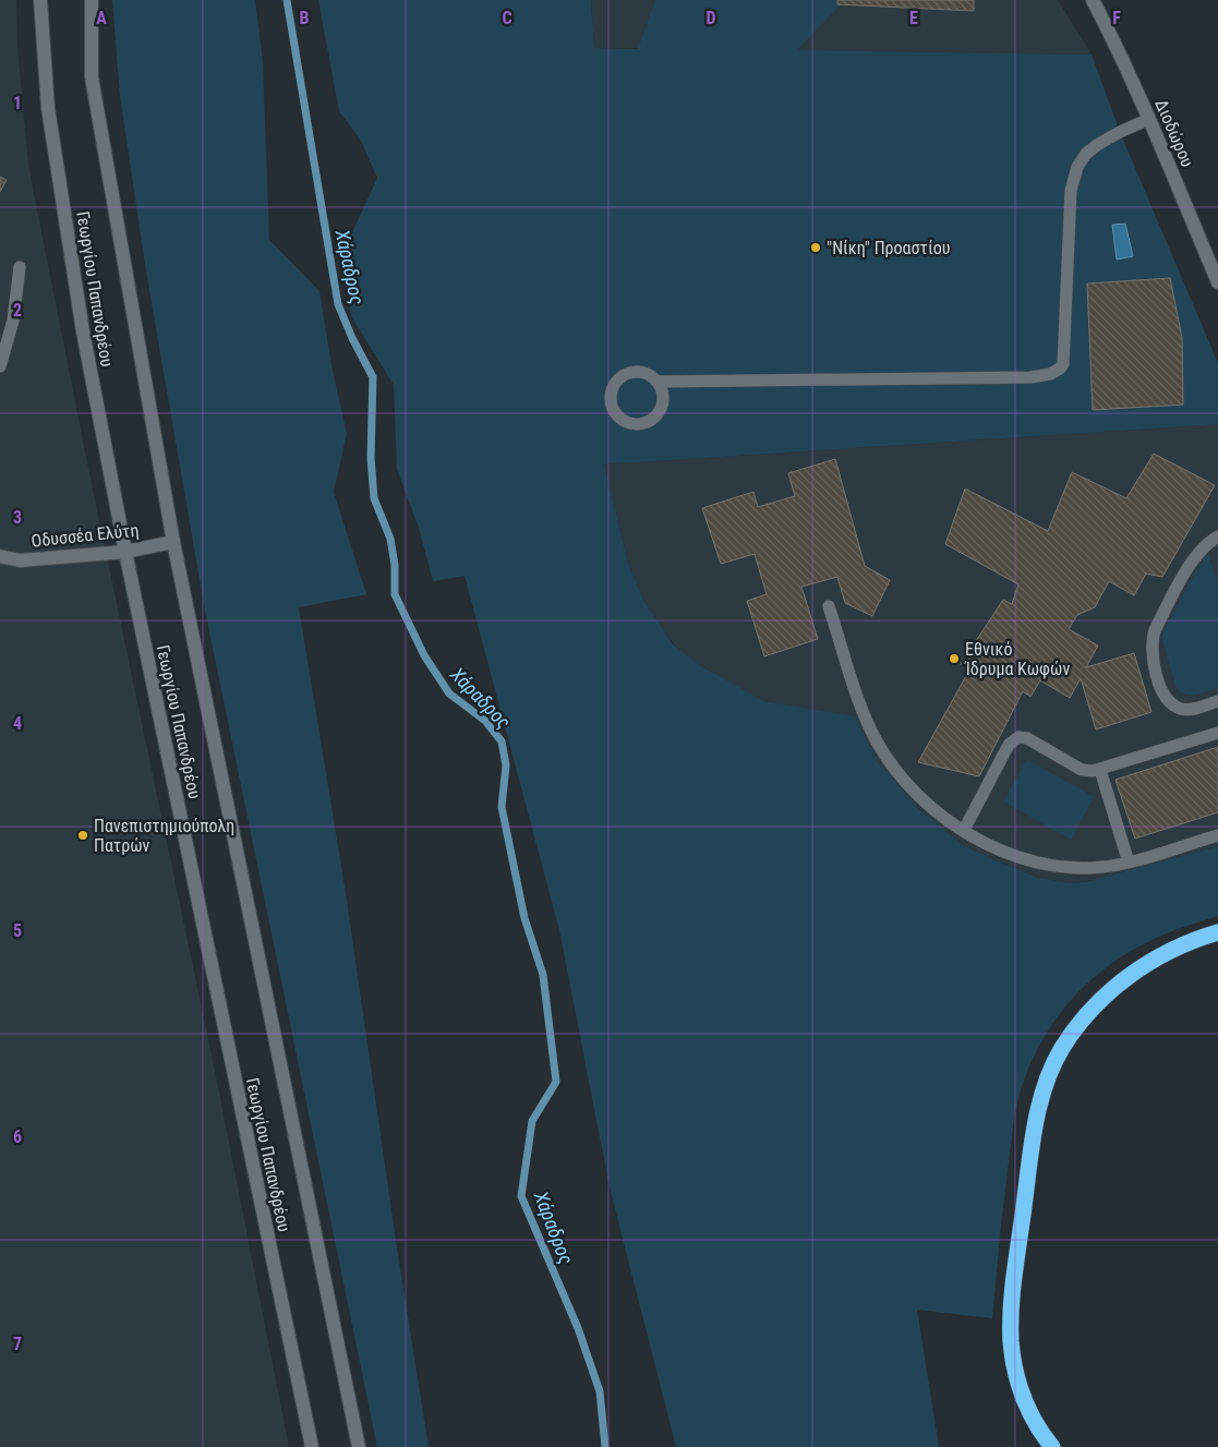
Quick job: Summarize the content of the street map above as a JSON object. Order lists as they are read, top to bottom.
{
  "streets": {
    "main road": ["Διοδώρου", "Γεωργίου Παπανδρέου", "Οδυσσέα Ελύτη"]
  },
  "crossings": [
    ["Γεωργίου Παπανδρέου", "Οδυσσέα Ελύτη"]
  ],
  "water": ["Χάραδρος"],
  "places": ["\"Νίκη\" Προαστίου", "Εθνικό Ίδρυμα Κωφών", "Πανεπιστημιούπολη Πατρών"],
  "grid": {
    "columns": [
      "A",
      "B",
      "C",
      "D",
      "E",
      "F"
    ],
    "rows": [
      "1",
      "2",
      "3",
      "4",
      "5",
      "6",
      "7"
    ]
  }
}
